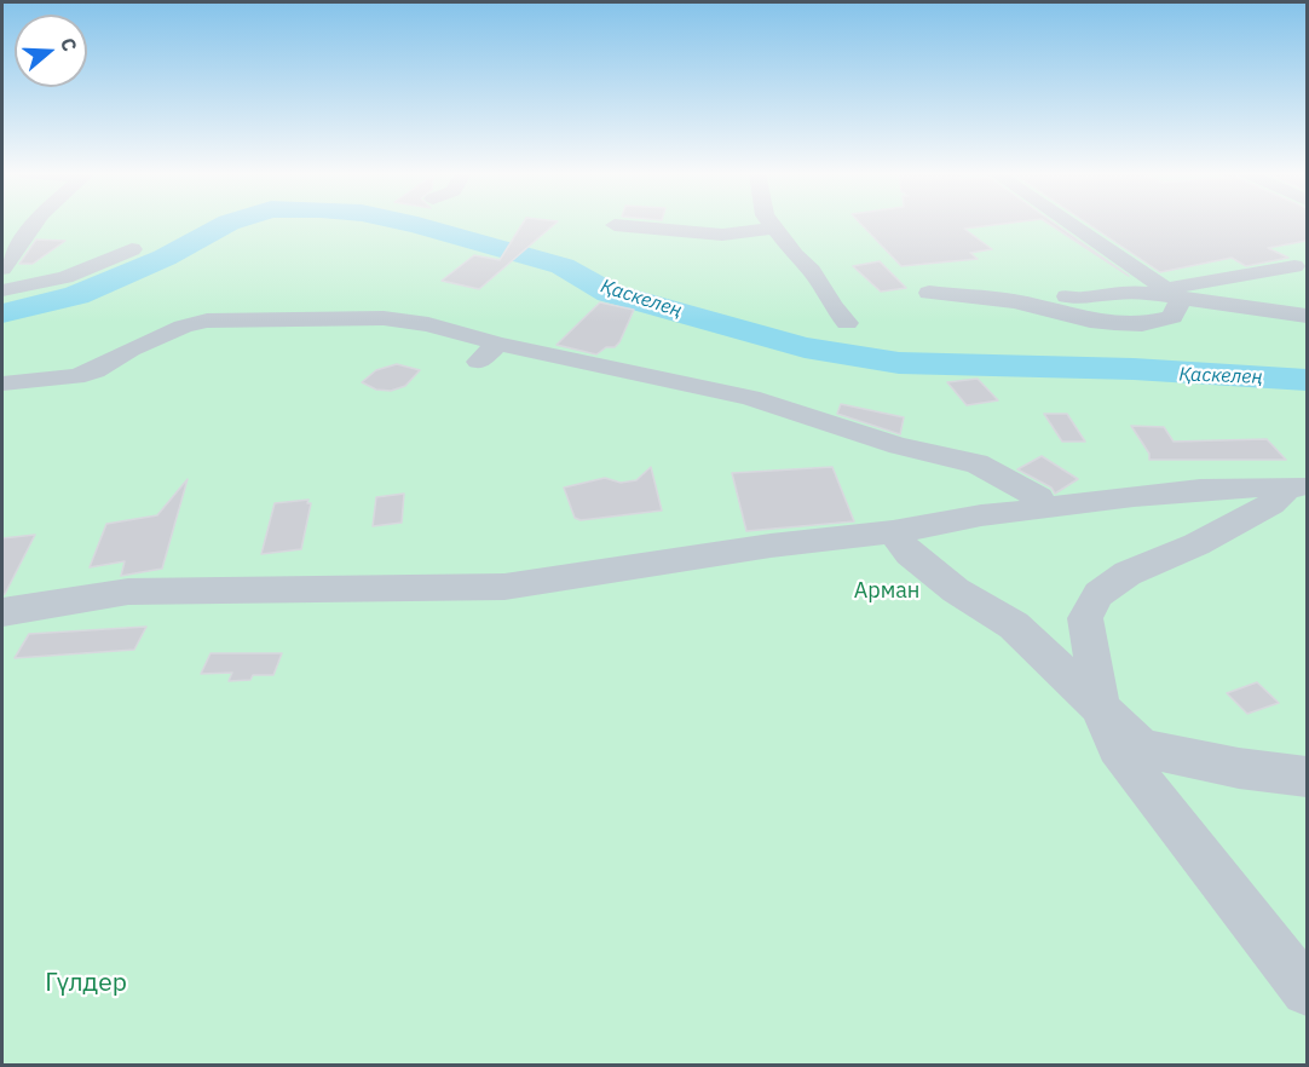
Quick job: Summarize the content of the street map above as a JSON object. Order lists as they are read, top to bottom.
{
  "water": ["Қаскелең"],
  "parks": ["Арман", "Гүлдер"],
  "north": "right"
}
